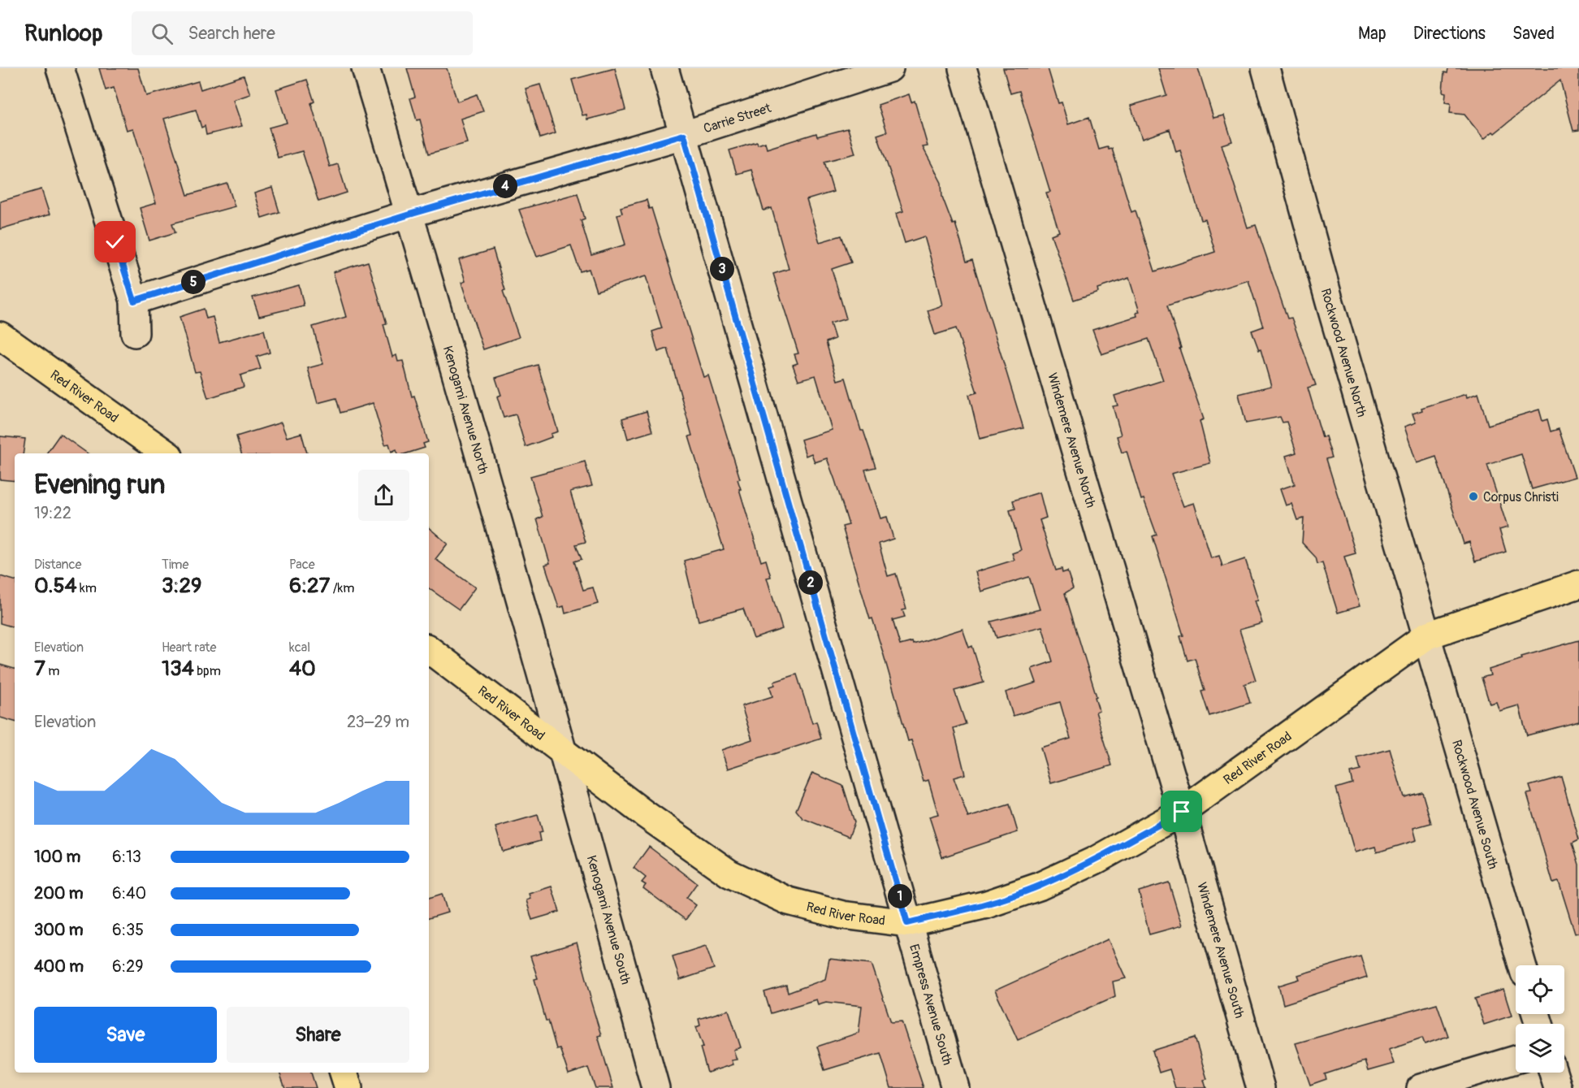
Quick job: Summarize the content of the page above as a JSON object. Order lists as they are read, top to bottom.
{
  "streets": {
    "main road": ["Red River Road"],
    "street": [
      "Carrie Street",
      "Rockwood Avenue North",
      "Kenogami Avenue North",
      "Windemere Avenue North",
      "Rockwood Avenue South",
      "Kenogami Avenue South",
      "Windemere Avenue South",
      "Empress Avenue South"
    ]
  },
  "crossings": [
    ["Carrie Street", "Kenogami Avenue North"],
    ["Carrie Street", "Empress Avenue South"],
    ["Rockwood Avenue North", "Red River Road"],
    ["Rockwood Avenue North", "Rockwood Avenue South"],
    ["Red River Road", "Kenogami Avenue North"],
    ["Red River Road", "Windemere Avenue North"],
    ["Red River Road", "Rockwood Avenue South"],
    ["Red River Road", "Kenogami Avenue South"],
    ["Red River Road", "Windemere Avenue South"],
    ["Red River Road", "Empress Avenue South"],
    ["Kenogami Avenue North", "Kenogami Avenue South"],
    ["Windemere Avenue North", "Windemere Avenue South"]
  ],
  "places": ["Corpus Christi"],
  "page": {
    "header": "Runloop",
    "search": "Search here",
    "nav": ["Map", "Directions", "Saved"],
    "pins": [
      "4",
      "3",
      "5",
      "2",
      "1"
    ],
    "heading": ["Evening run", "19:22"],
    "stats": [
      ["Distance", "0.54 km"],
      ["Time", "3:29"],
      ["Pace", "6:27 /km"],
      ["Elevation", "7 m"],
      ["Heart rate", "134 bpm"],
      ["kcal", "40"]
    ],
    "chart": ["Elevation", "23–29 m"],
    "list": [
      {
        "name": "100 m",
        "note": "6:13"
      },
      {
        "name": "200 m",
        "note": "6:40"
      },
      {
        "name": "300 m",
        "note": "6:35"
      },
      {
        "name": "400 m",
        "note": "6:29"
      }
    ],
    "buttons": ["Save", "Share"]
  }
}
